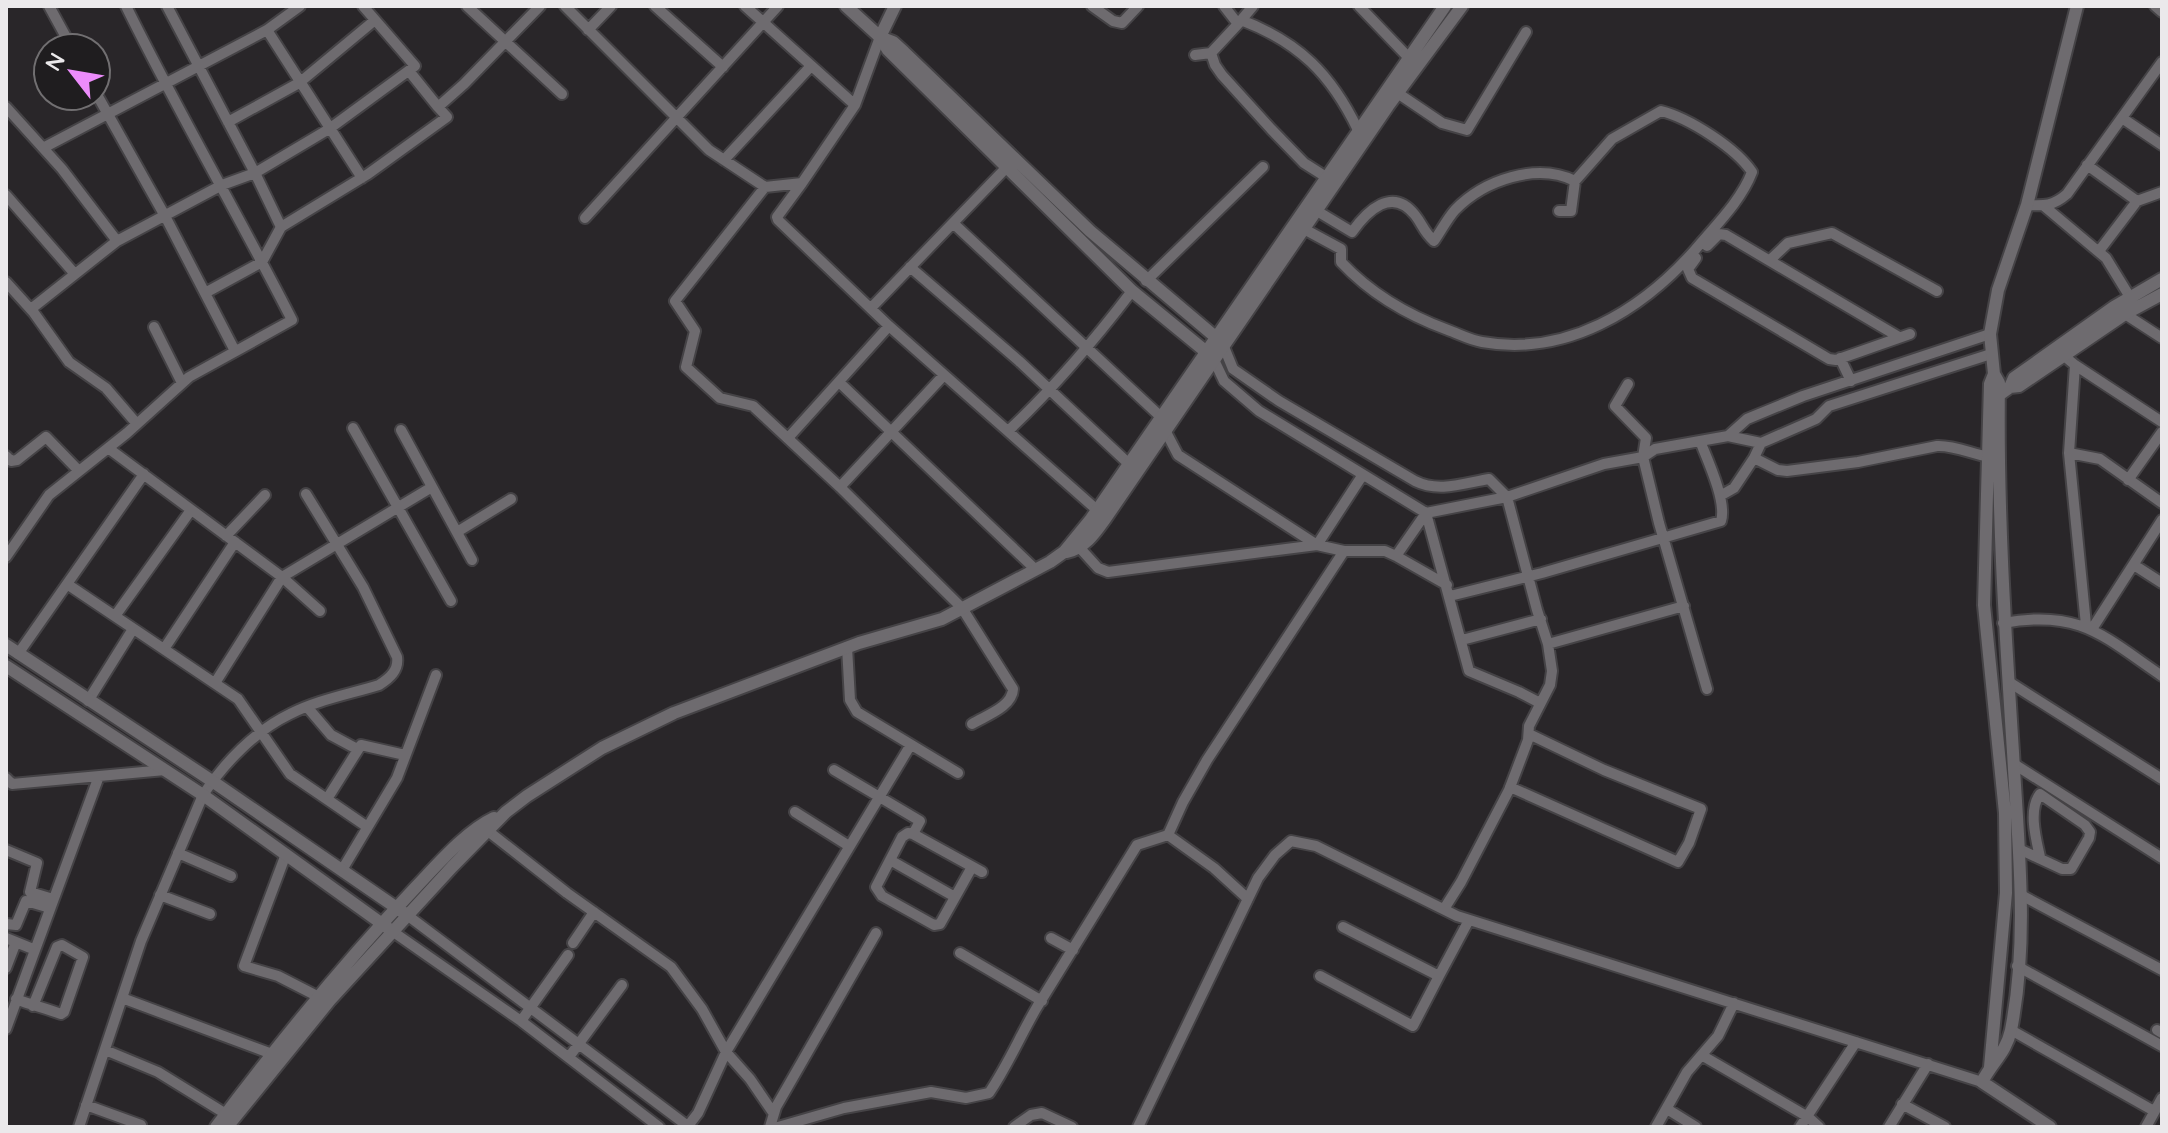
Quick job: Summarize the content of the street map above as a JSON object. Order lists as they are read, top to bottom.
{
  "north": "top left"
}
